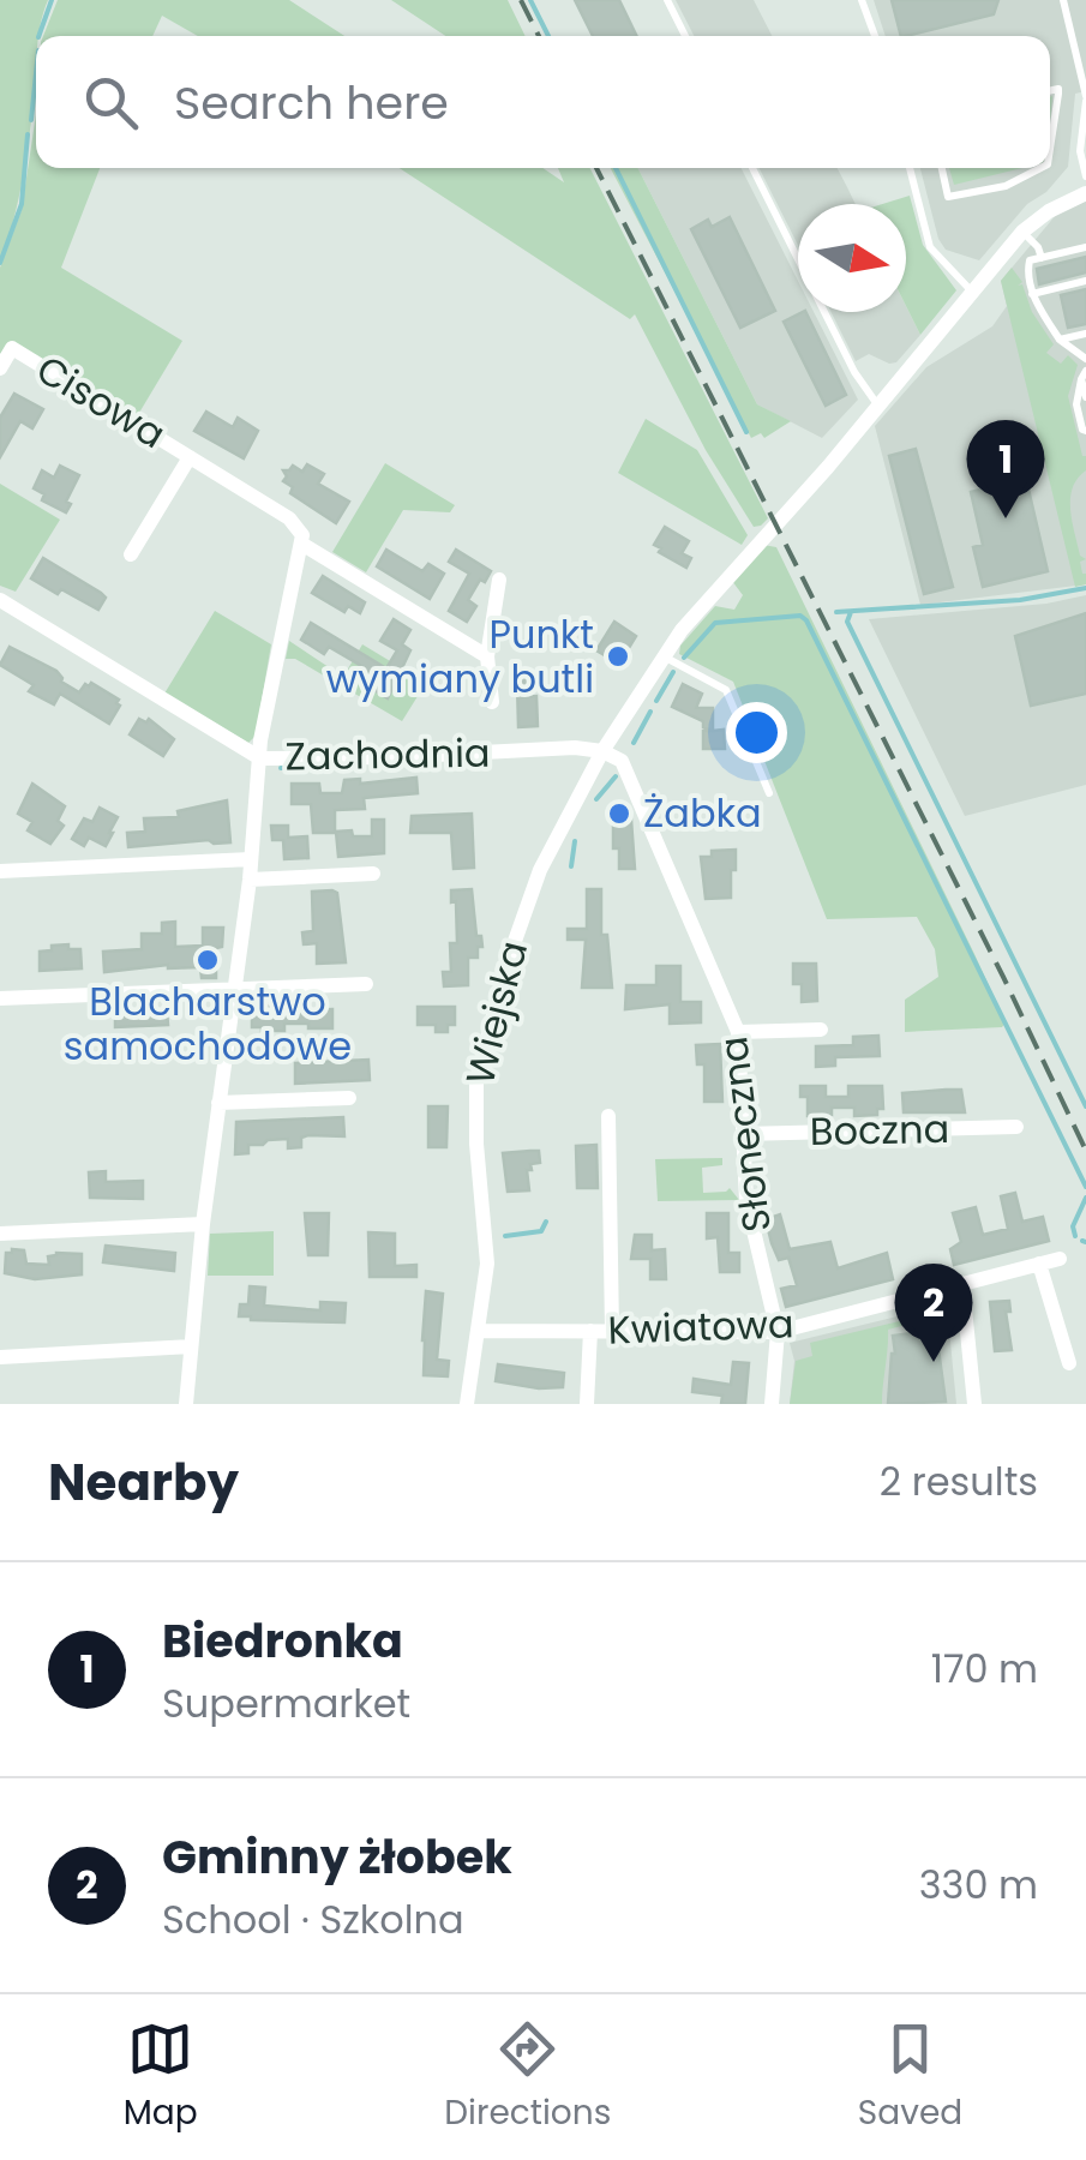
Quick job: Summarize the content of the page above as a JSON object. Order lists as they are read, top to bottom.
{
  "streets": {
    "street": [
      "Cisowa",
      "Zachodnia",
      "Wiejska",
      "Boczna",
      "Słoneczna",
      "Kwiatowa"
    ]
  },
  "crossings": [
    ["Zachodnia", "Wiejska"],
    ["Zachodnia", "Słoneczna"],
    ["Wiejska", "Słoneczna"],
    ["Wiejska", "Kwiatowa"],
    ["Boczna", "Słoneczna"],
    ["Słoneczna", "Kwiatowa"]
  ],
  "places": ["Punkt wymiany butli", "Żabka", "Blacharstwo samochodowe"],
  "north": "right",
  "page": {
    "search": "Search here",
    "pins": ["1", "2"],
    "heading": ["Nearby", "2 results"],
    "list": [
      {
        "mark": "1",
        "name": "Biedronka",
        "note": "Supermarket",
        "value": "170 m"
      },
      {
        "mark": "2",
        "name": "Gminny żłobek",
        "note": "School · Szkolna",
        "value": "330 m"
      }
    ],
    "nav": ["Map", "Directions", "Saved"]
  }
}
